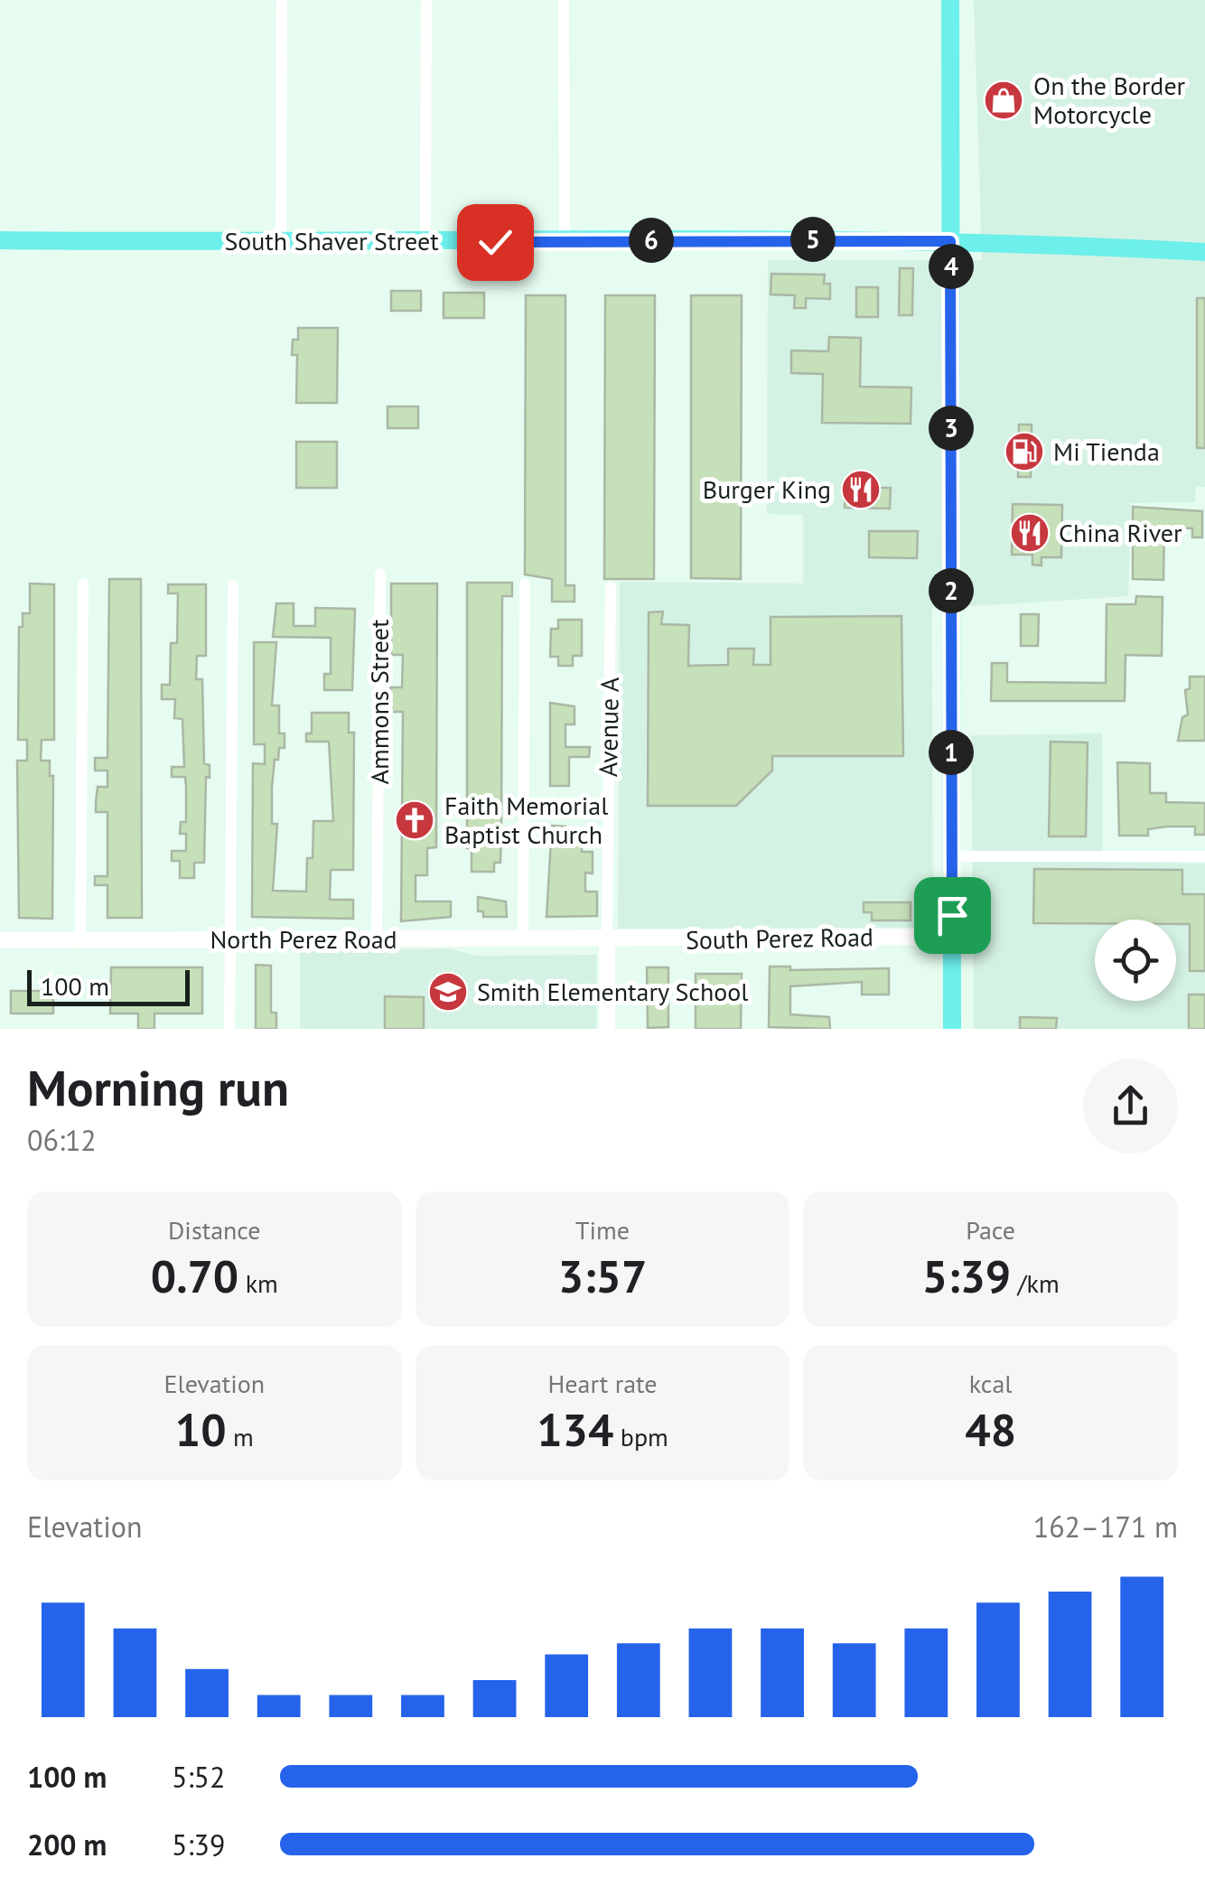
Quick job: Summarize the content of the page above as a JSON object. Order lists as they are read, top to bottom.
{
  "streets": {
    "main road": ["South Shaver Street"],
    "street": [
      "Ammons Street",
      "Avenue A",
      "South Perez Road",
      "North Perez Road"
    ]
  },
  "crossings": [
    ["Ammons Street", "North Perez Road"],
    ["Avenue A", "South Perez Road"],
    ["Avenue A", "North Perez Road"],
    ["South Perez Road", "North Perez Road"]
  ],
  "places": {
    "shop": ["On the Border Motorcycle"],
    "fuel station": ["Mi Tienda"],
    "restaurant": ["Burger King", "China River"],
    "church": ["Faith Memorial Baptist Church"],
    "school or university": ["Smith Elementary School"]
  },
  "scale_bar": "100 m",
  "page": {
    "pins": [
      "5",
      "6",
      "4",
      "3",
      "2",
      "1"
    ],
    "scale": "100 m",
    "heading": ["Morning run", "06:12"],
    "stats": [
      ["Distance", "0.70 km"],
      ["Time", "3:57"],
      ["Pace", "5:39 /km"],
      ["Elevation", "10 m"],
      ["Heart rate", "134 bpm"],
      ["kcal", "48"]
    ],
    "chart": ["Elevation", "162–171 m"],
    "list": [
      {
        "name": "100 m",
        "note": "5:52"
      },
      {
        "name": "200 m",
        "note": "5:39"
      }
    ]
  }
}
